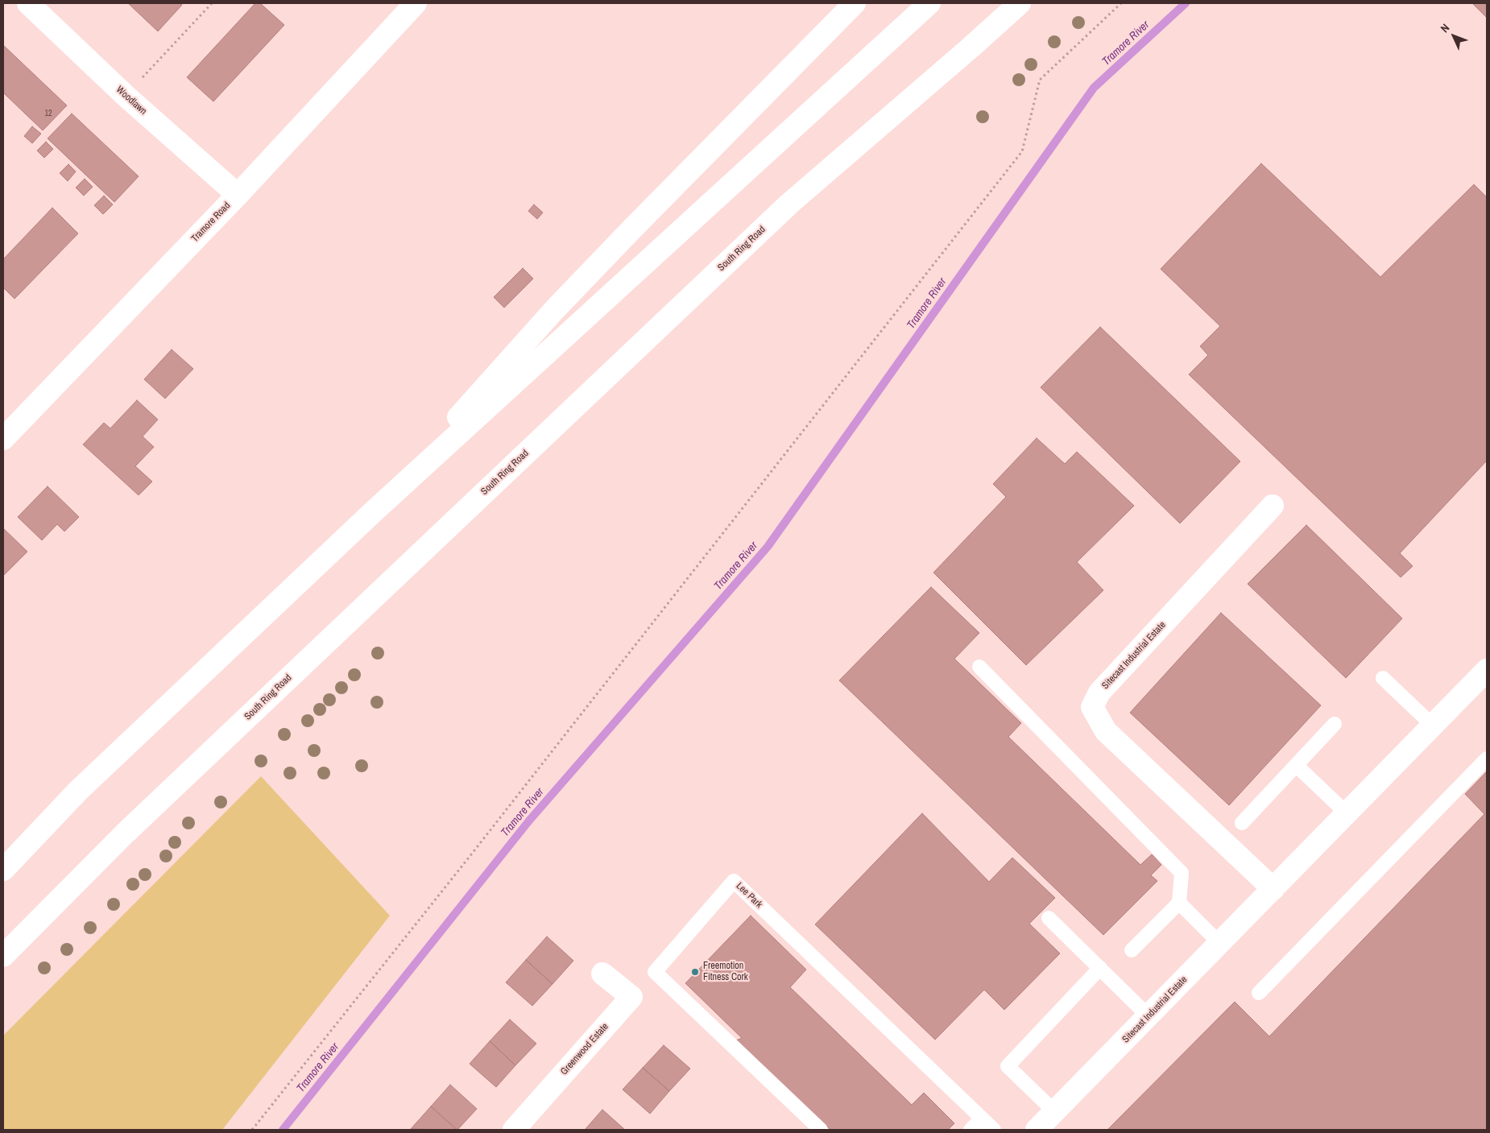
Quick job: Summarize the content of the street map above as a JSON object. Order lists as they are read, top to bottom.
{
  "streets": {
    "main road": [
      "Woodlawn",
      "Tramore Road",
      "South Ring Road",
      "Sitecast Industrial Estate",
      "Greenwood Estate"
    ],
    "lane": ["Lee Park"]
  },
  "crossings": [
    ["Woodlawn", "Tramore Road"]
  ],
  "water": ["Tramore River"],
  "places": ["Freemotion Fitness Cork"],
  "house_numbers": ["12"],
  "north": "top left"
}
